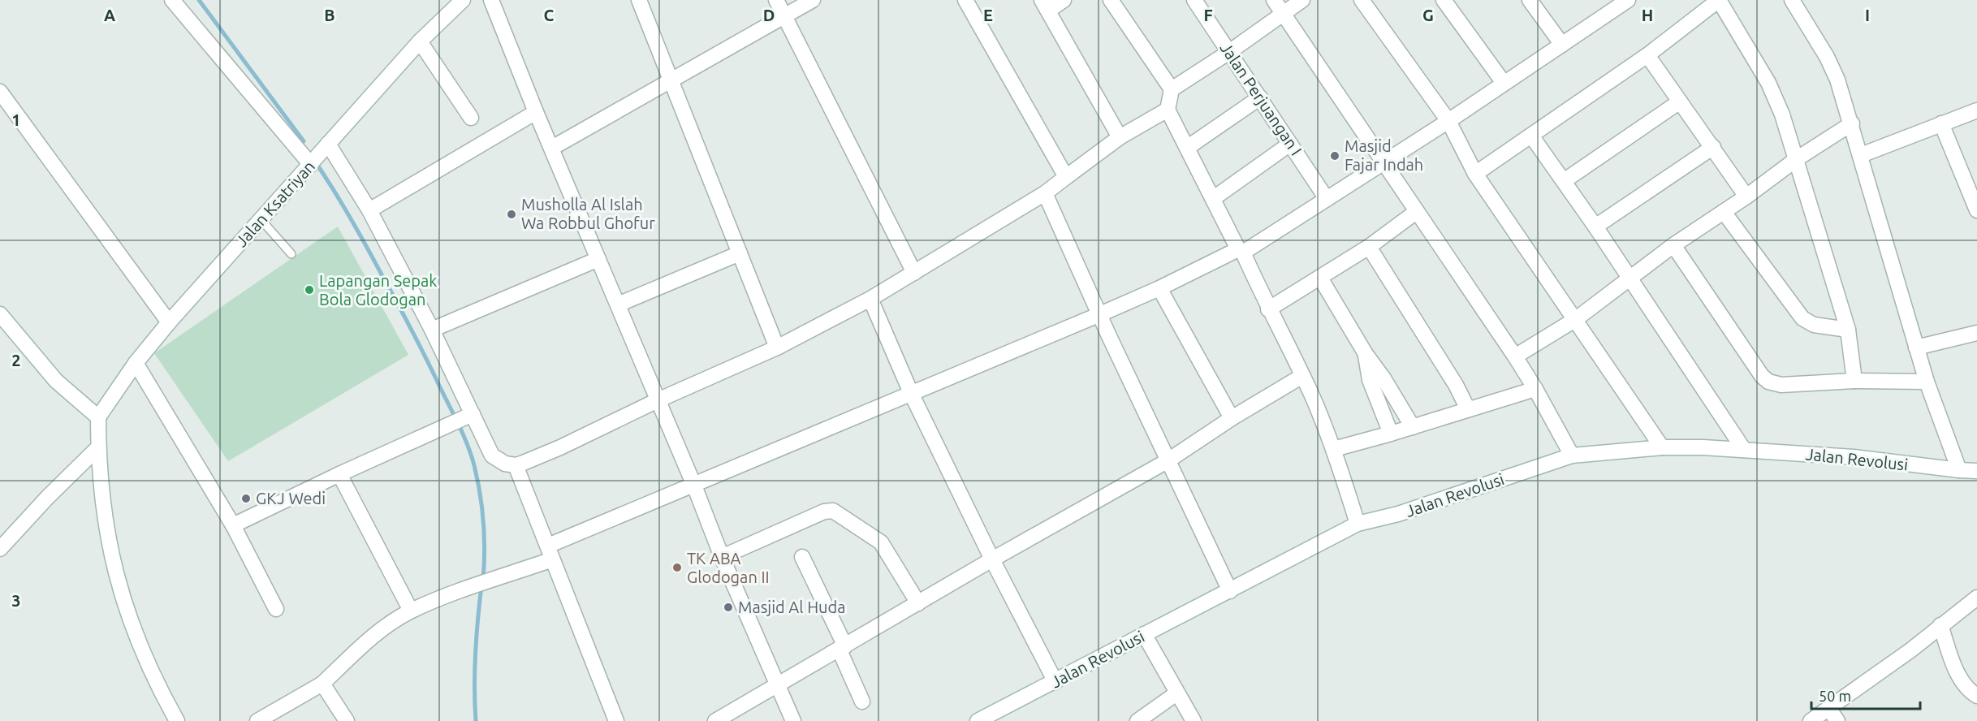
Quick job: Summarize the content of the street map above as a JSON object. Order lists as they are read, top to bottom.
{
  "streets": {
    "street": ["Jalan Perjuangan I", "Jalan Ksatriyan", "Jalan Revolusi"]
  },
  "places": [
    "Masjid Fajar Indah",
    "Musholla Al Islah Wa Robbul Ghofur",
    "Lapangan Sepak Bola Glodogan",
    "GKJ Wedi",
    "TK ABA Glodogan II",
    "Masjid Al Huda"
  ],
  "scale_bar": "50 m",
  "grid": {
    "columns": [
      "A",
      "B",
      "C",
      "D",
      "E",
      "F",
      "G",
      "H",
      "I"
    ],
    "rows": ["1", "2", "3"]
  }
}
